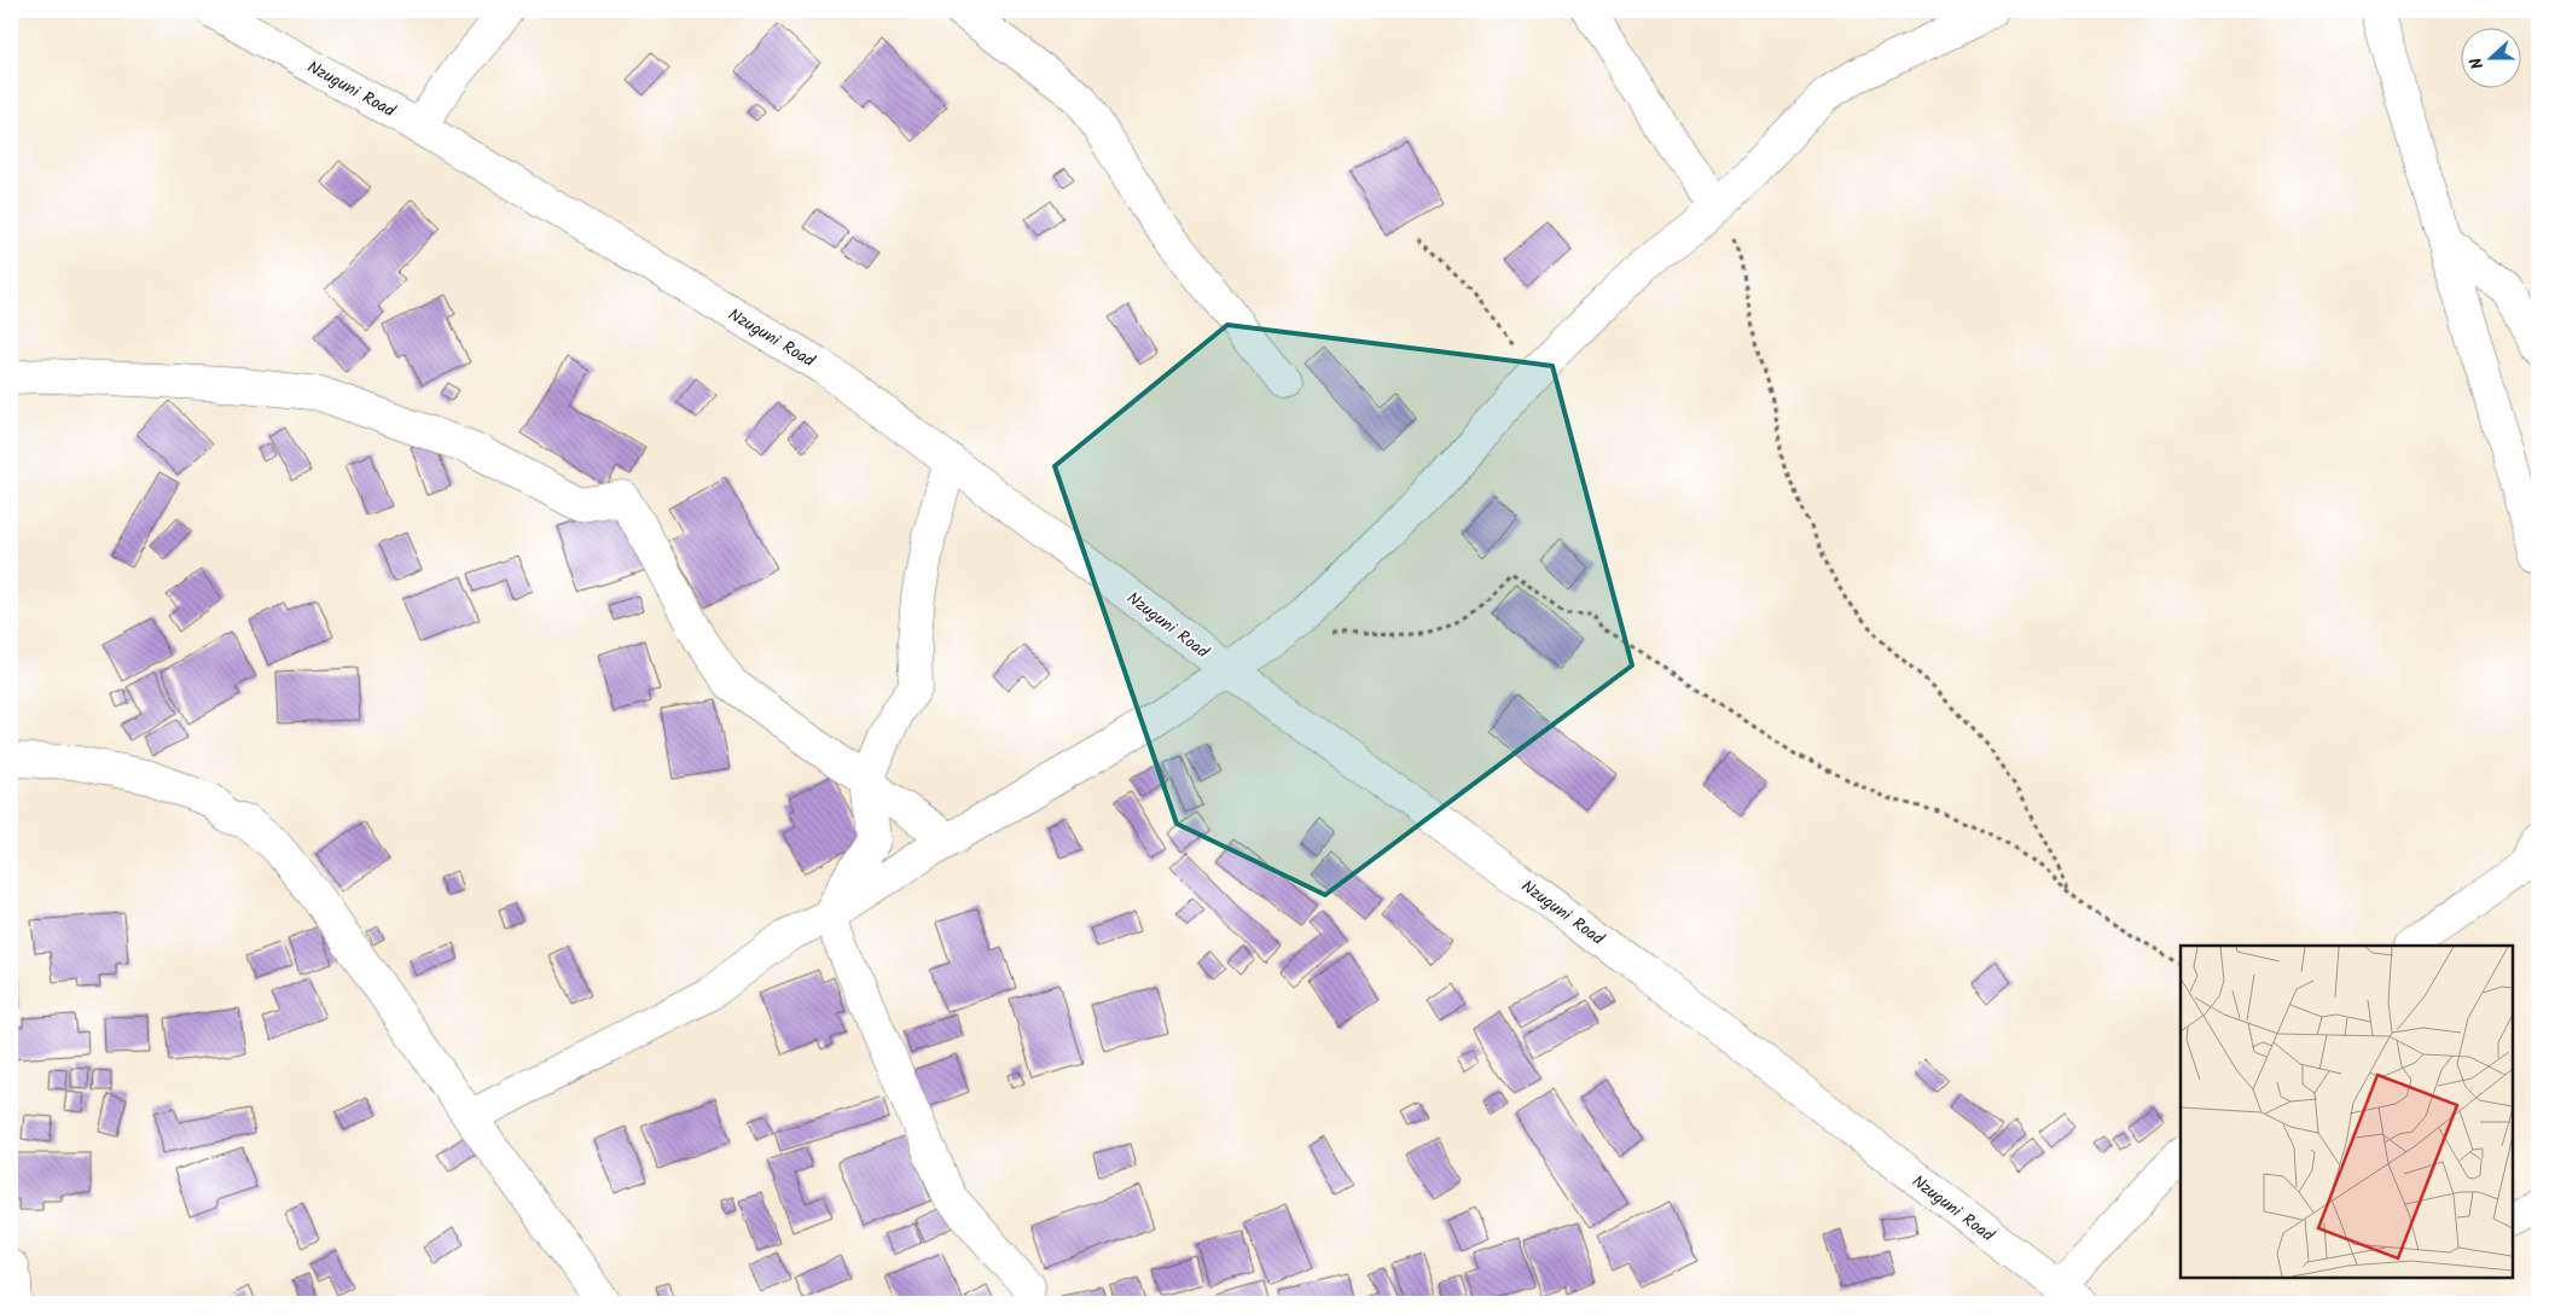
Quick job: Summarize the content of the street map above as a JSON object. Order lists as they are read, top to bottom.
{
  "streets": {
    "street": ["Nzuguni Road"]
  },
  "north": "left"
}
